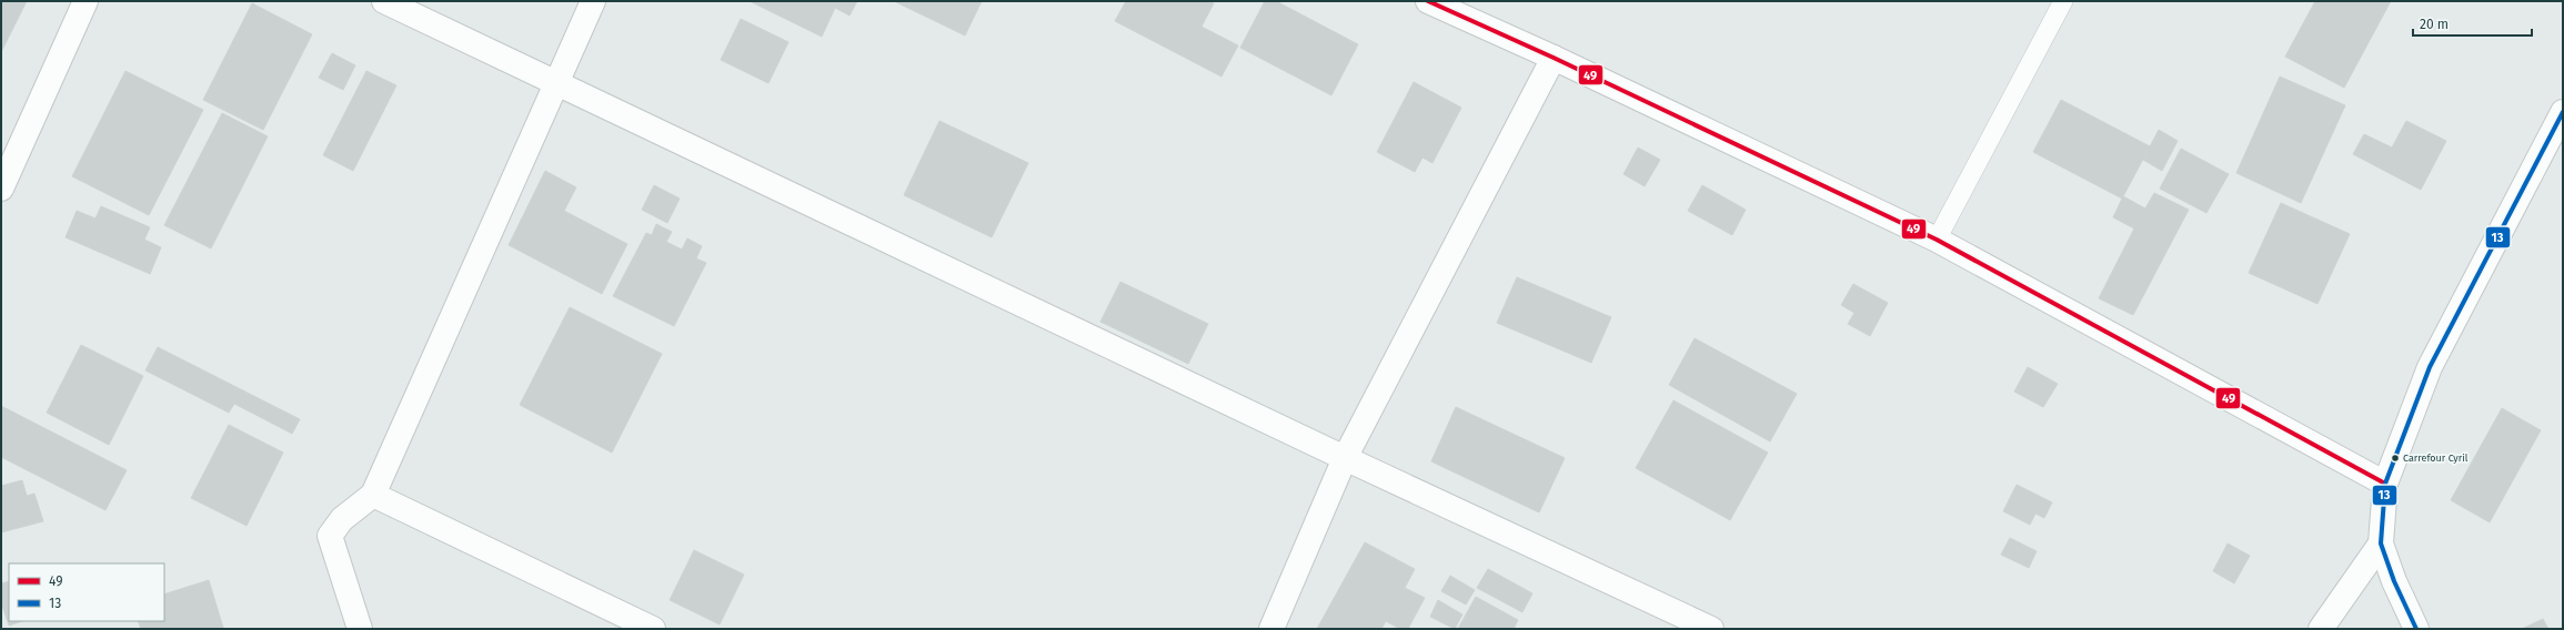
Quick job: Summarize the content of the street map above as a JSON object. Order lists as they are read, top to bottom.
{
  "places": ["Carrefour Cyril"],
  "lines": ["transit line 49", "transit line 13"],
  "legend": ["49", "13"],
  "scale_bar": "20 m"
}
